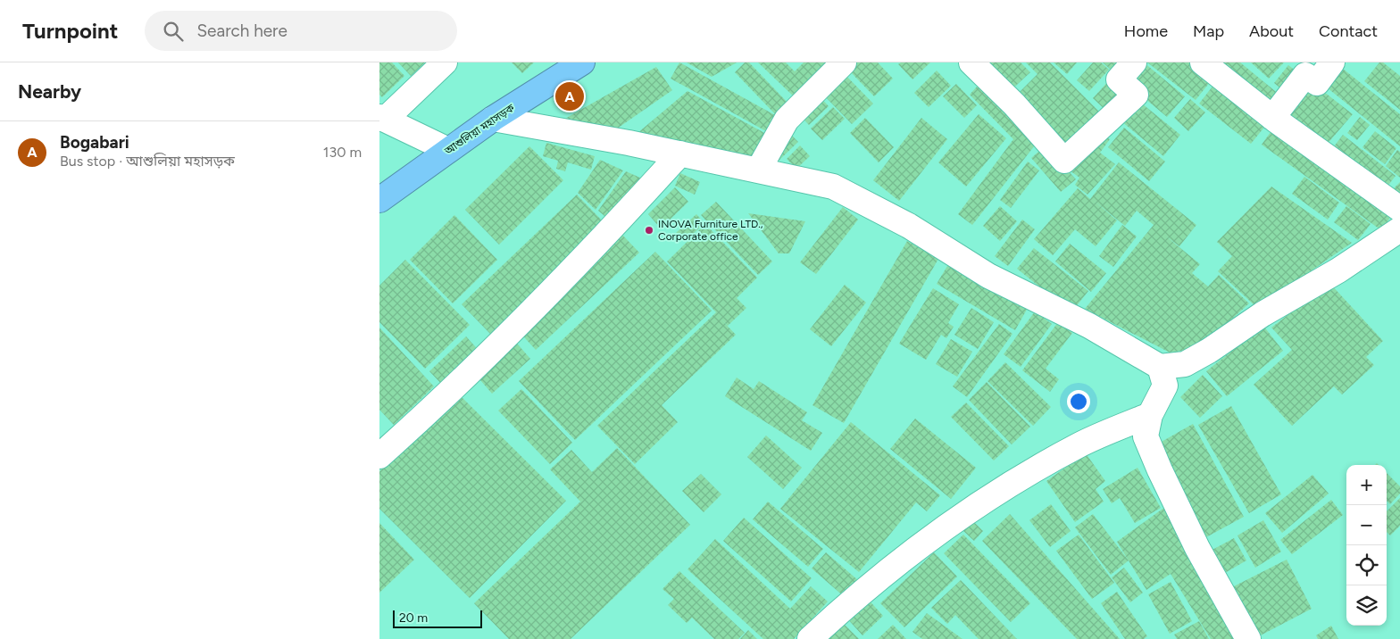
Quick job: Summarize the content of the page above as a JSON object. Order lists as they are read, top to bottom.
{
  "streets": {
    "highway": ["আশুলিয়া মহাসড়ক"]
  },
  "places": ["INOVA Furniture LTD., Corporate office"],
  "scale_bar": "20 m",
  "page": {
    "header": "Turnpoint",
    "search": "Search here",
    "nav": [
      "Home",
      "Map",
      "About",
      "Contact"
    ],
    "heading": "Nearby",
    "pins": "A",
    "list": [
      {
        "mark": "A",
        "name": "Bogabari",
        "note": "Bus stop · আশুলিয়া মহাসড়ক",
        "value": "130 m"
      }
    ],
    "map_buttons": ["+", "−"],
    "scale": "20 m"
  }
}
